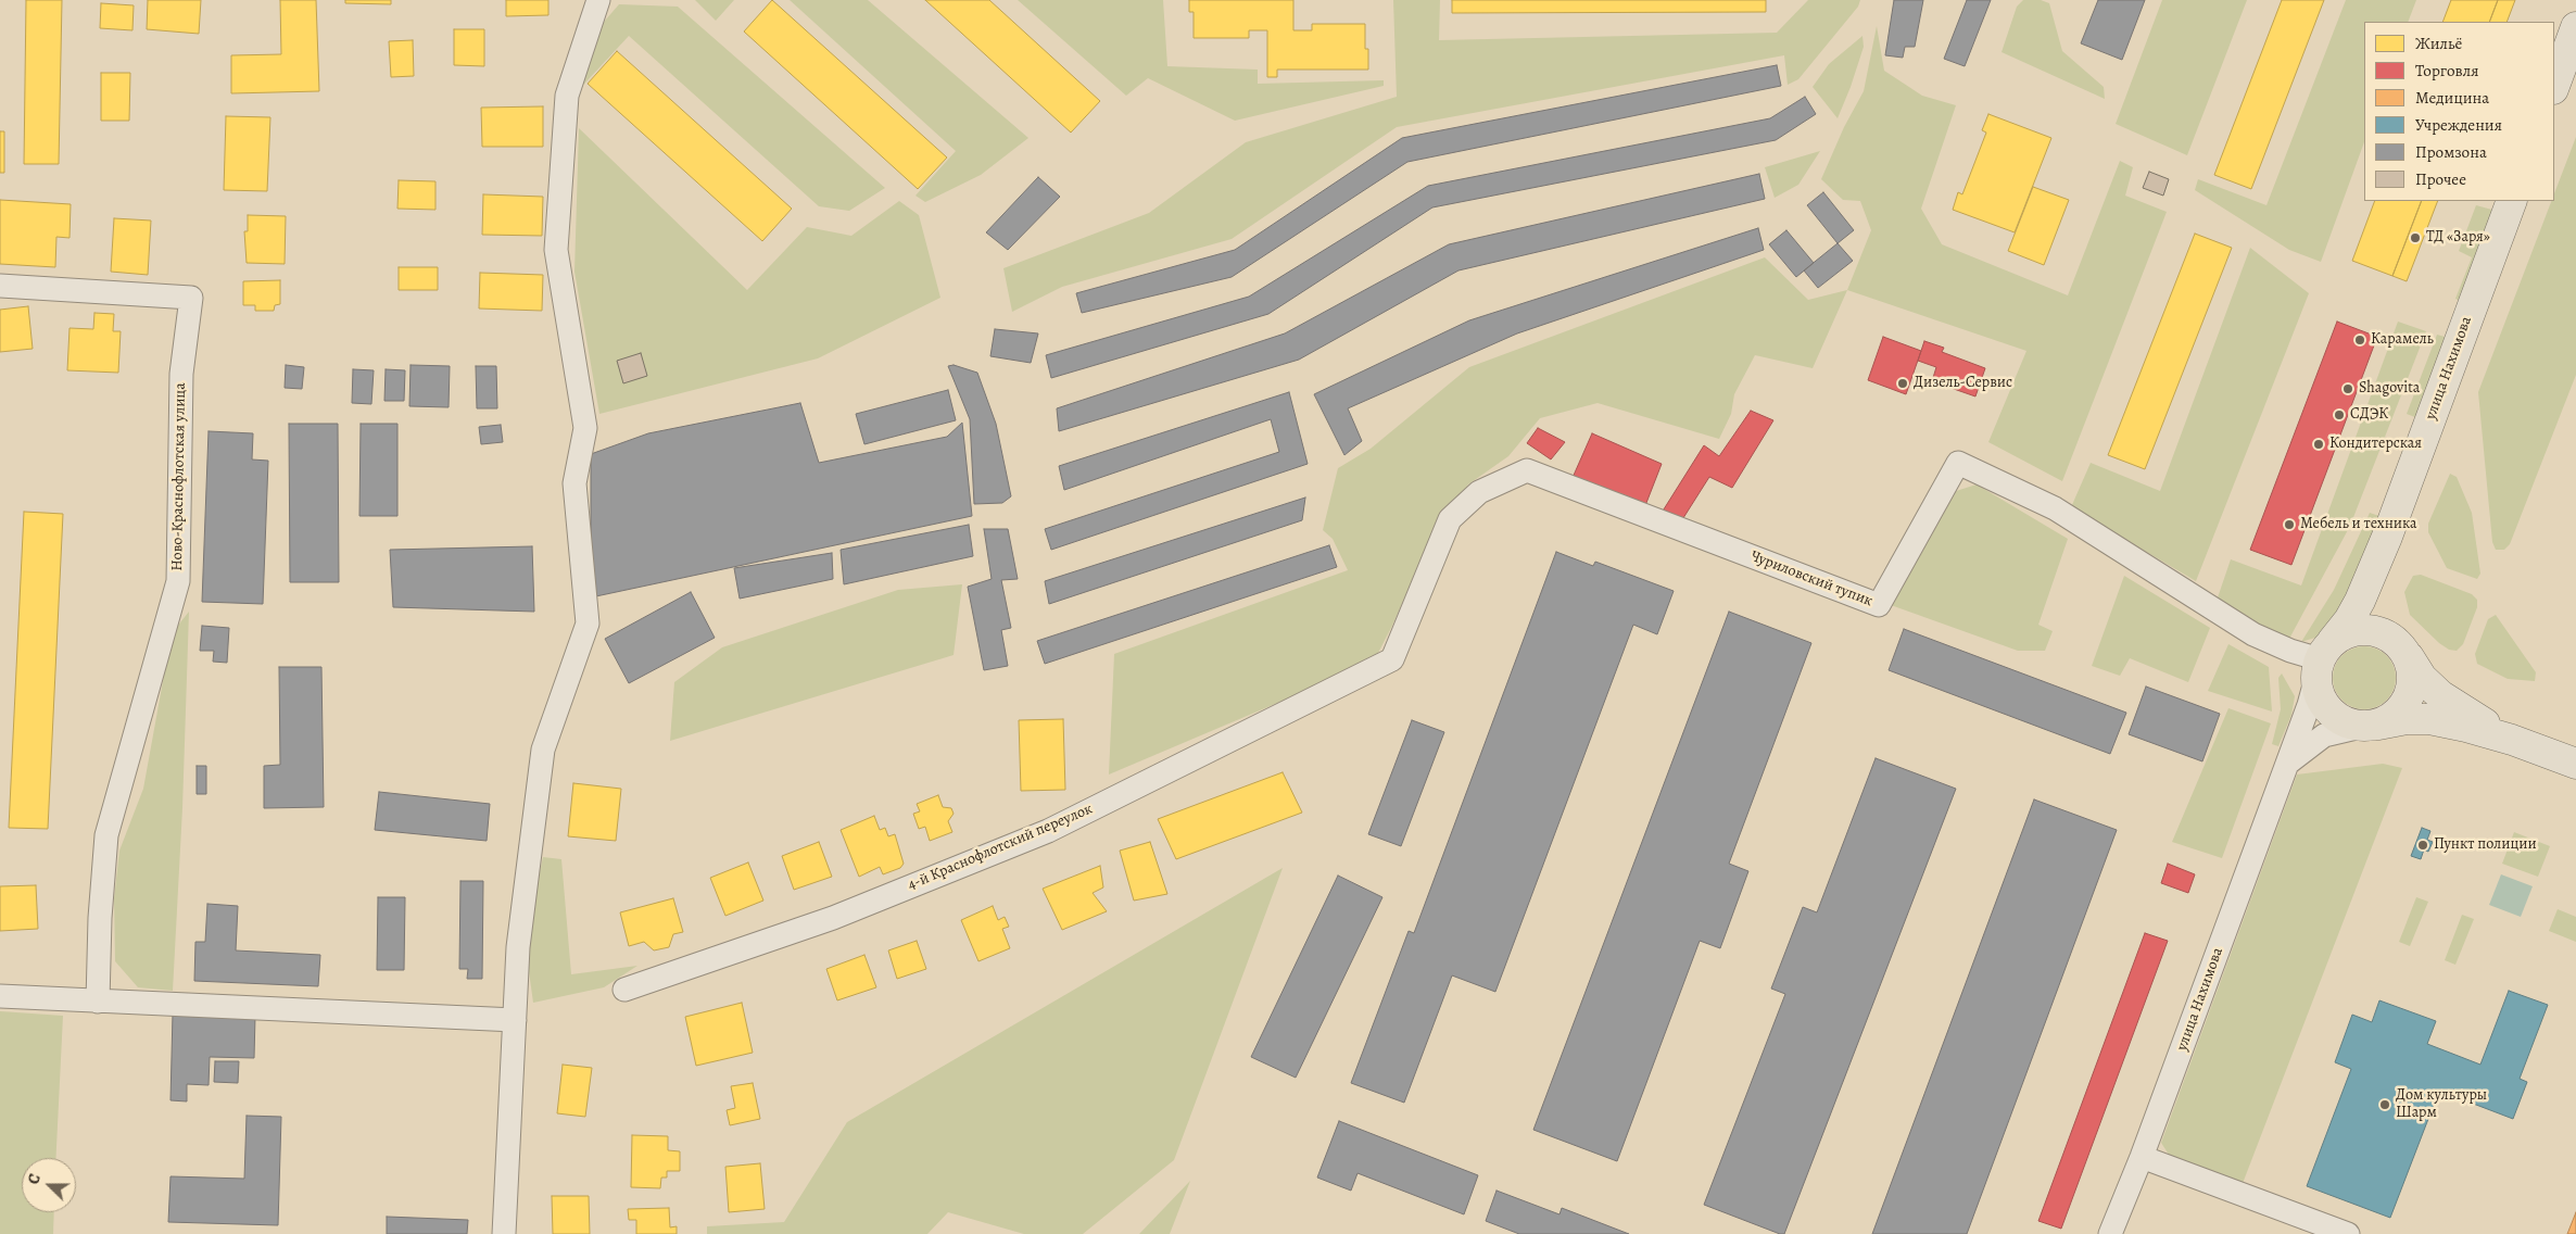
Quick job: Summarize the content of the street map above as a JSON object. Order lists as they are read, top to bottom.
{
  "streets": {
    "main road": ["улица Нахимова"],
    "street": ["Ново-Краснофлотская улица", "Чуриловский тупик", "4-й Краснофлотский переулок"]
  },
  "crossings": [
    ["улица Нахимова", "Чуриловский тупик"],
    ["Чуриловский тупик", "4-й Краснофлотский переулок"]
  ],
  "places": [
    "ТД «Заря»",
    "Карамель",
    "Дизель-Сервис",
    "Shagovita",
    "СДЭК",
    "Кондитерская",
    "Мебель и техника",
    "Пункт полиции",
    "Дом культуры Шарм"
  ],
  "legend": [
    "Жильё",
    "Торговля",
    "Медицина",
    "Учреждения",
    "Промзона",
    "Прочее"
  ],
  "north": "left"
}
